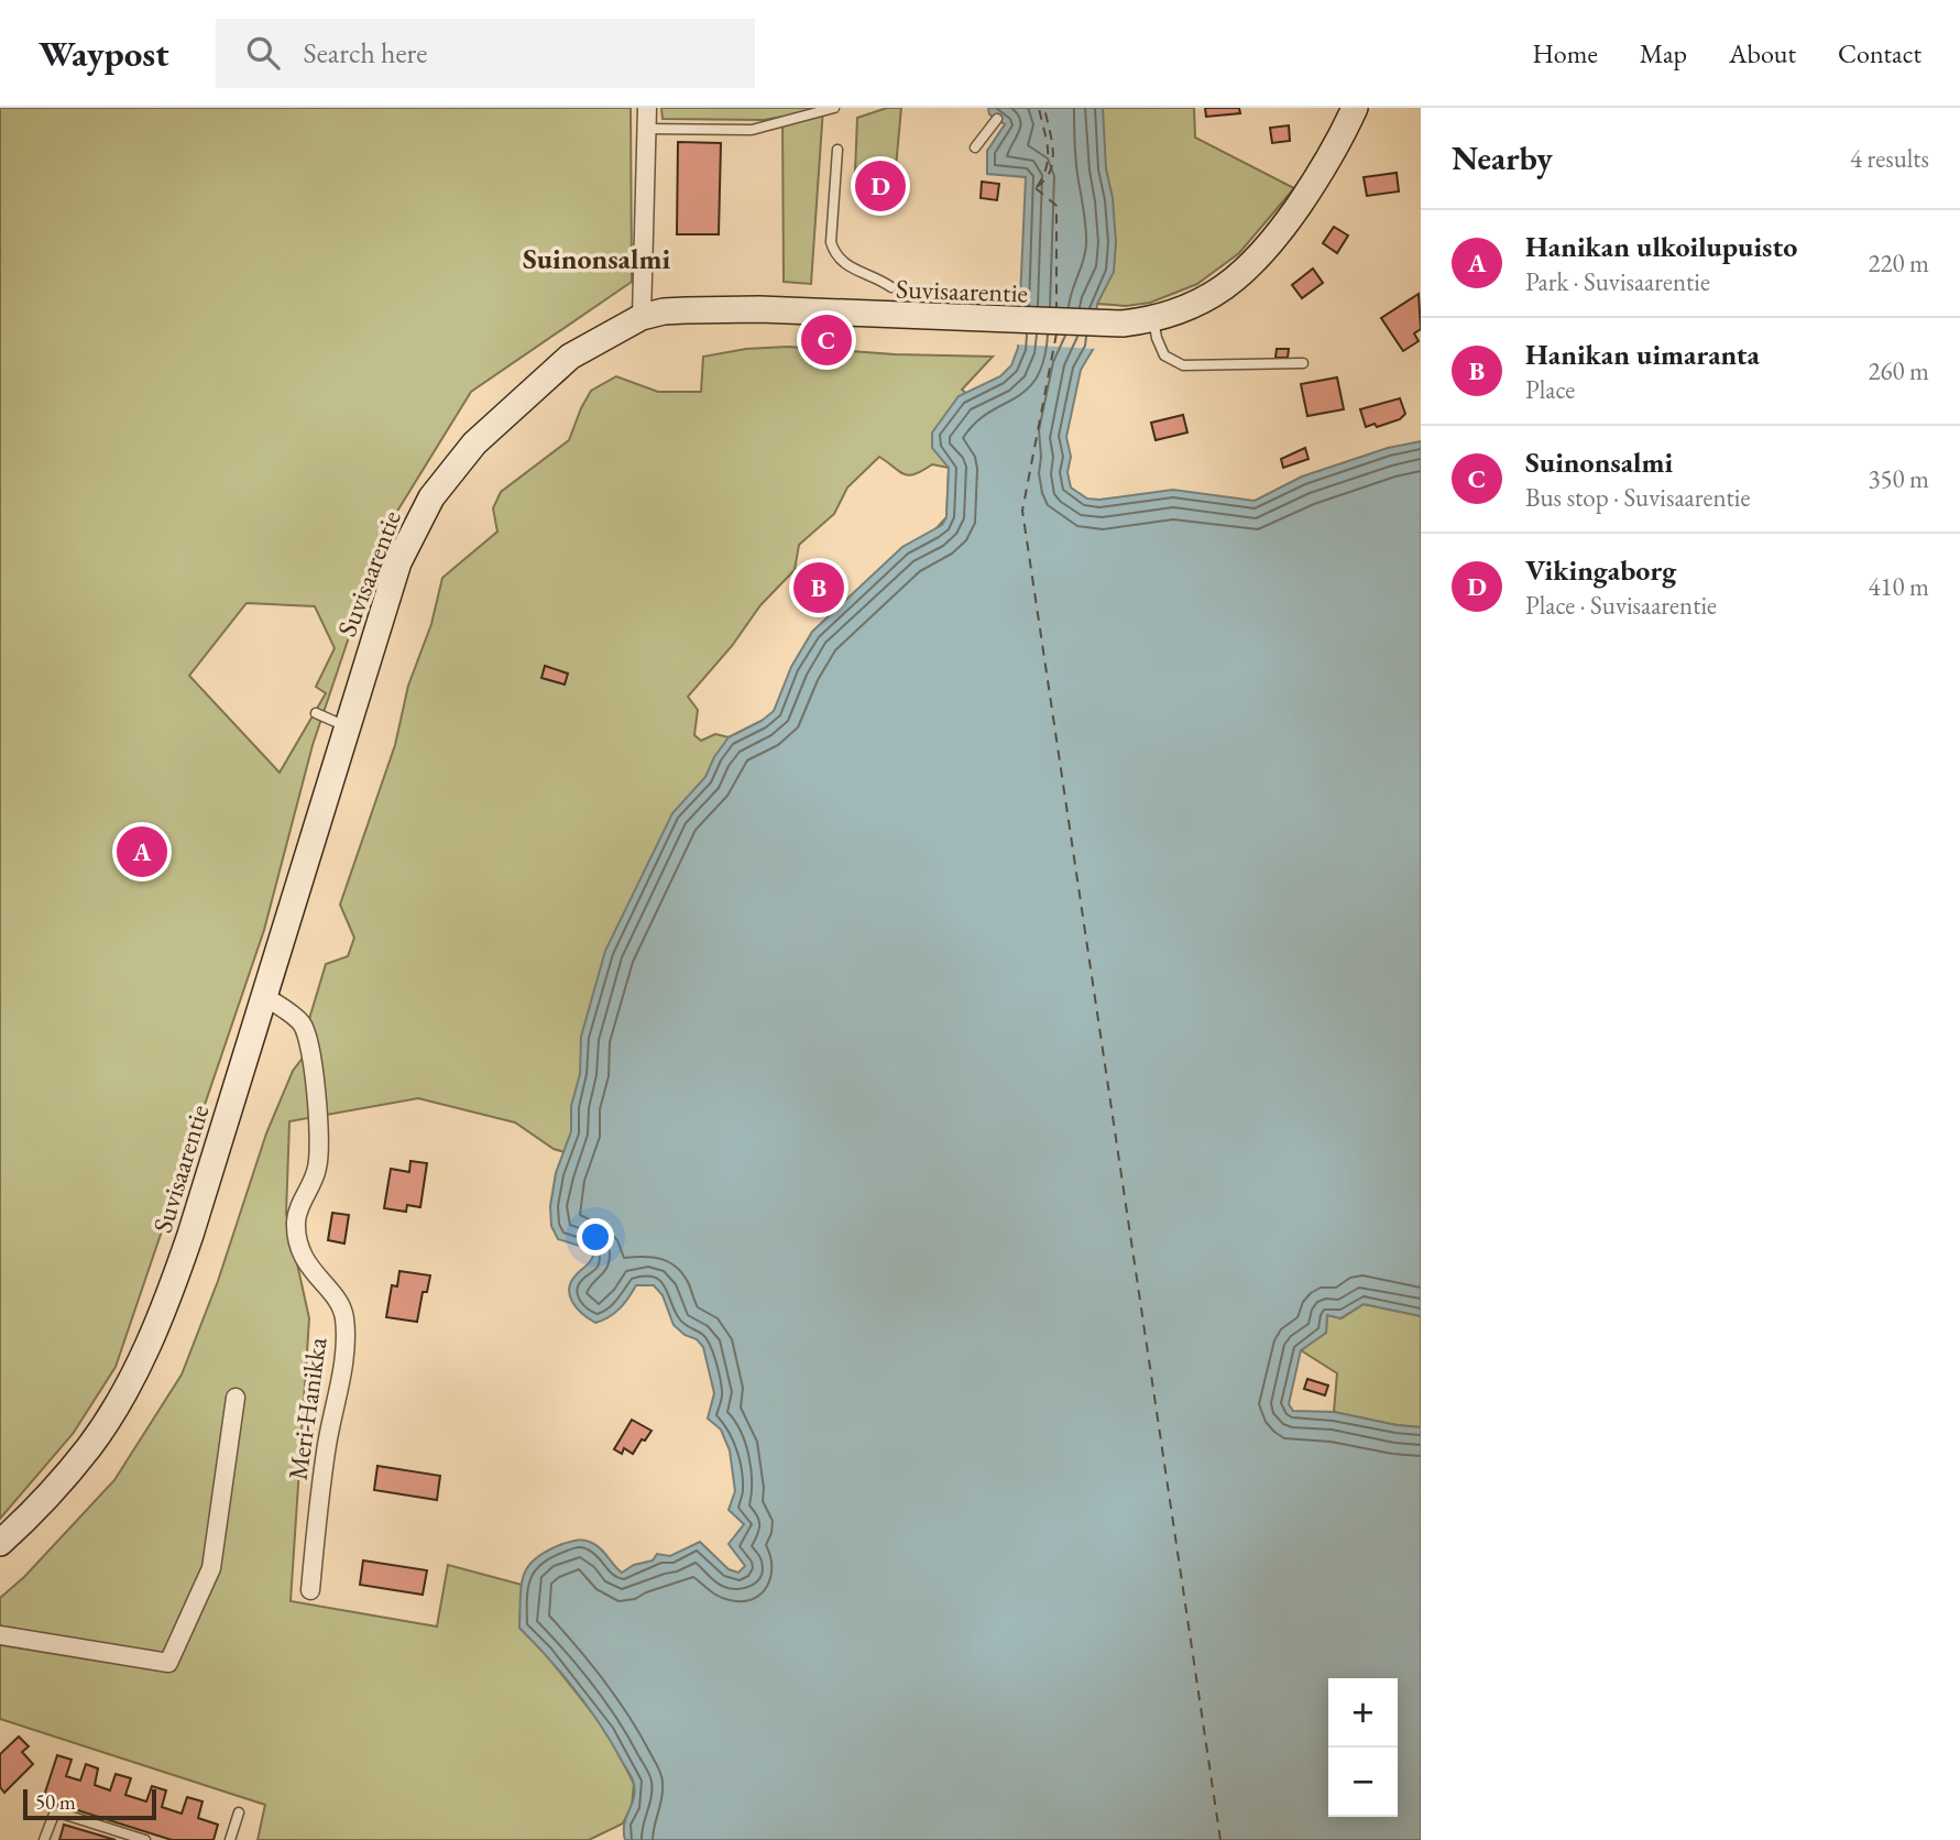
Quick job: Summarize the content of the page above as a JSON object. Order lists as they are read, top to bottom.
{
  "streets": {
    "street": ["Suvisaarentie", "Meri-Hanikka"]
  },
  "crossings": [
    ["Suvisaarentie", "Meri-Hanikka"]
  ],
  "districts": ["Suinonsalmi"],
  "scale_bar": "50 m",
  "page": {
    "header": "Waypost",
    "search": "Search here",
    "nav": [
      "Home",
      "Map",
      "About",
      "Contact"
    ],
    "heading": ["Nearby", "4 results"],
    "pins": [
      "D",
      "C",
      "B",
      "A"
    ],
    "list": [
      {
        "mark": "A",
        "name": "Hanikan ulkoilupuisto",
        "note": "Park · Suvisaarentie",
        "value": "220 m"
      },
      {
        "mark": "B",
        "name": "Hanikan uimaranta",
        "note": "Place",
        "value": "260 m"
      },
      {
        "mark": "C",
        "name": "Suinonsalmi",
        "note": "Bus stop · Suvisaarentie",
        "value": "350 m"
      },
      {
        "mark": "D",
        "name": "Vikingaborg",
        "note": "Place · Suvisaarentie",
        "value": "410 m"
      }
    ],
    "map_buttons": ["+", "−"],
    "scale": "50 m"
  }
}
